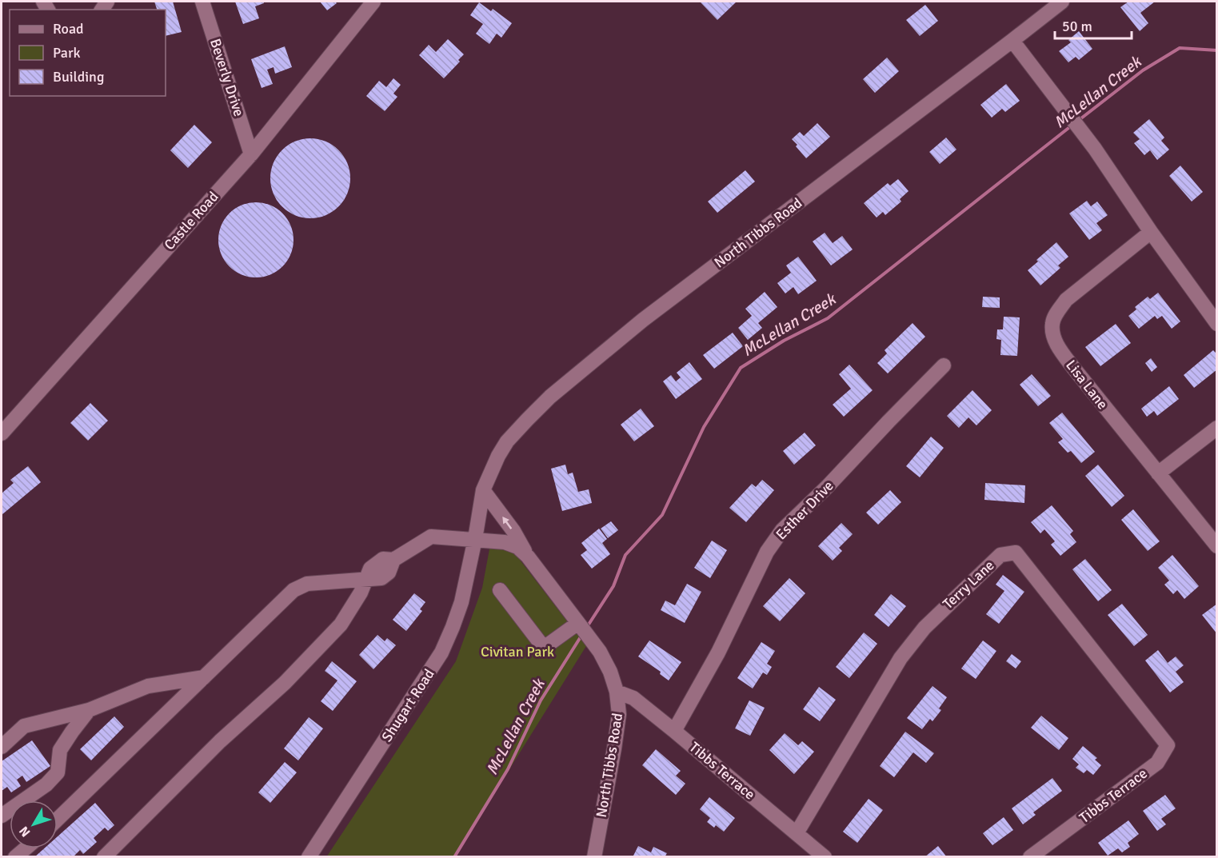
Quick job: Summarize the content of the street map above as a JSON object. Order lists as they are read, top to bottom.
{
  "streets": {
    "street": [
      "Beverly Drive",
      "Castle Road",
      "North Tibbs Road",
      "Lisa Lane",
      "Esther Drive",
      "Terry Lane",
      "Shugart Road",
      "Tibbs Terrace"
    ]
  },
  "crossings": [
    ["Beverly Drive", "Castle Road"],
    ["North Tibbs Road", "Shugart Road"],
    ["North Tibbs Road", "Tibbs Terrace"],
    ["Esther Drive", "Tibbs Terrace"],
    ["Terry Lane", "Tibbs Terrace"]
  ],
  "water": ["McLellan Creek"],
  "parks": ["Civitan Park"],
  "legend": ["Road", "Park", "Building"],
  "scale_bar": "50 m",
  "north": "bottom left"
}
